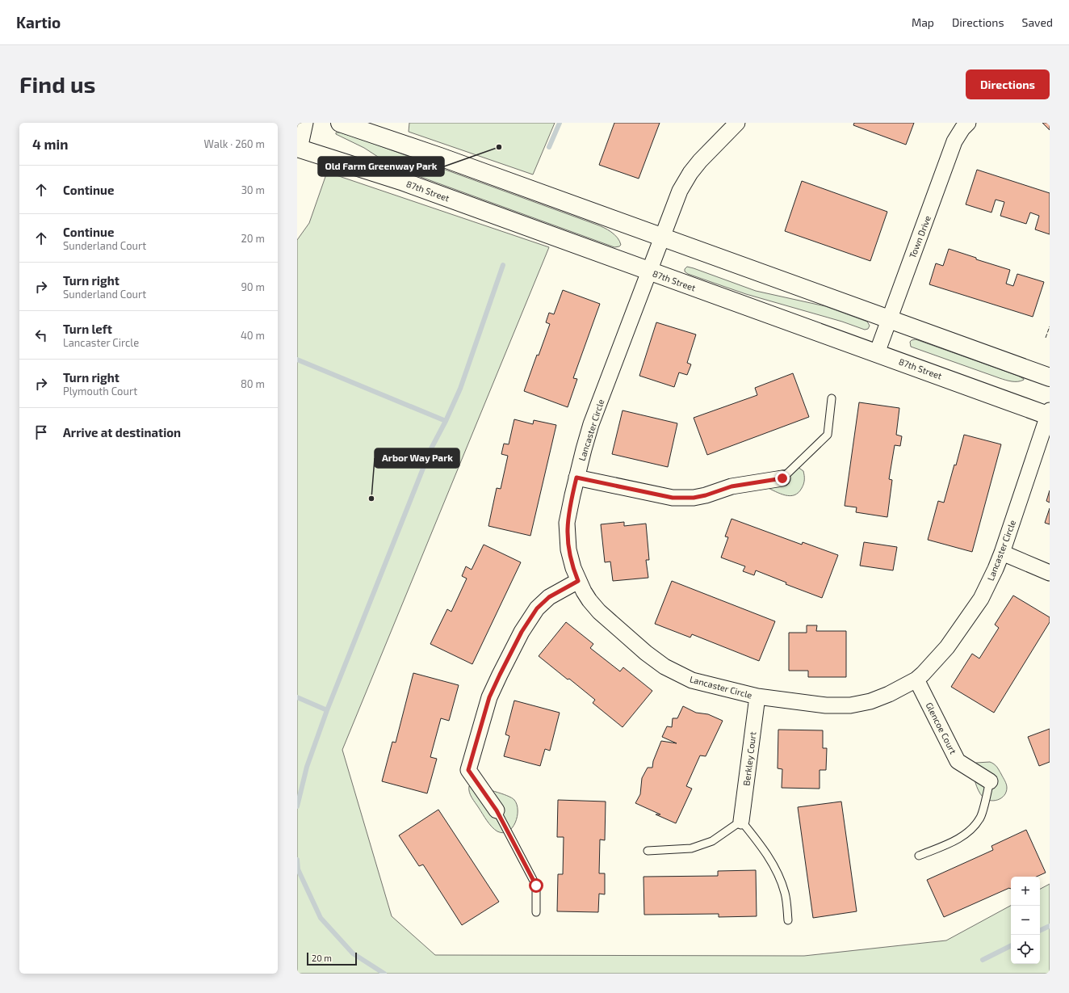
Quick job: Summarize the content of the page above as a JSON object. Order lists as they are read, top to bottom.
{
  "streets": {
    "street": [
      "87th Street",
      "Town Drive",
      "Lancaster Circle",
      "Glencoe Court",
      "Berkley Court"
    ]
  },
  "crossings": [
    ["87th Street", "Town Drive"],
    ["87th Street", "Lancaster Circle"],
    ["Lancaster Circle", "Glencoe Court"],
    ["Lancaster Circle", "Berkley Court"]
  ],
  "places": ["Old Farm Greenway Park", "Arbor Way Park"],
  "scale_bar": "20 m",
  "page": {
    "header": "Kartio",
    "nav": ["Map", "Directions", "Saved"],
    "buttons": "Directions",
    "title": "Find us",
    "heading": ["4 min", "Walk · 260 m"],
    "list": [
      ["Continue", "30 m"],
      ["Continue", "Sunderland Court", "20 m"],
      ["Turn right", "Sunderland Court", "90 m"],
      ["Turn left", "Lancaster Circle", "40 m"],
      ["Turn right", "Plymouth Court", "80 m"],
      "Arrive at destination"
    ],
    "map_buttons": ["+", "−"],
    "scale": "20 m"
  }
}
